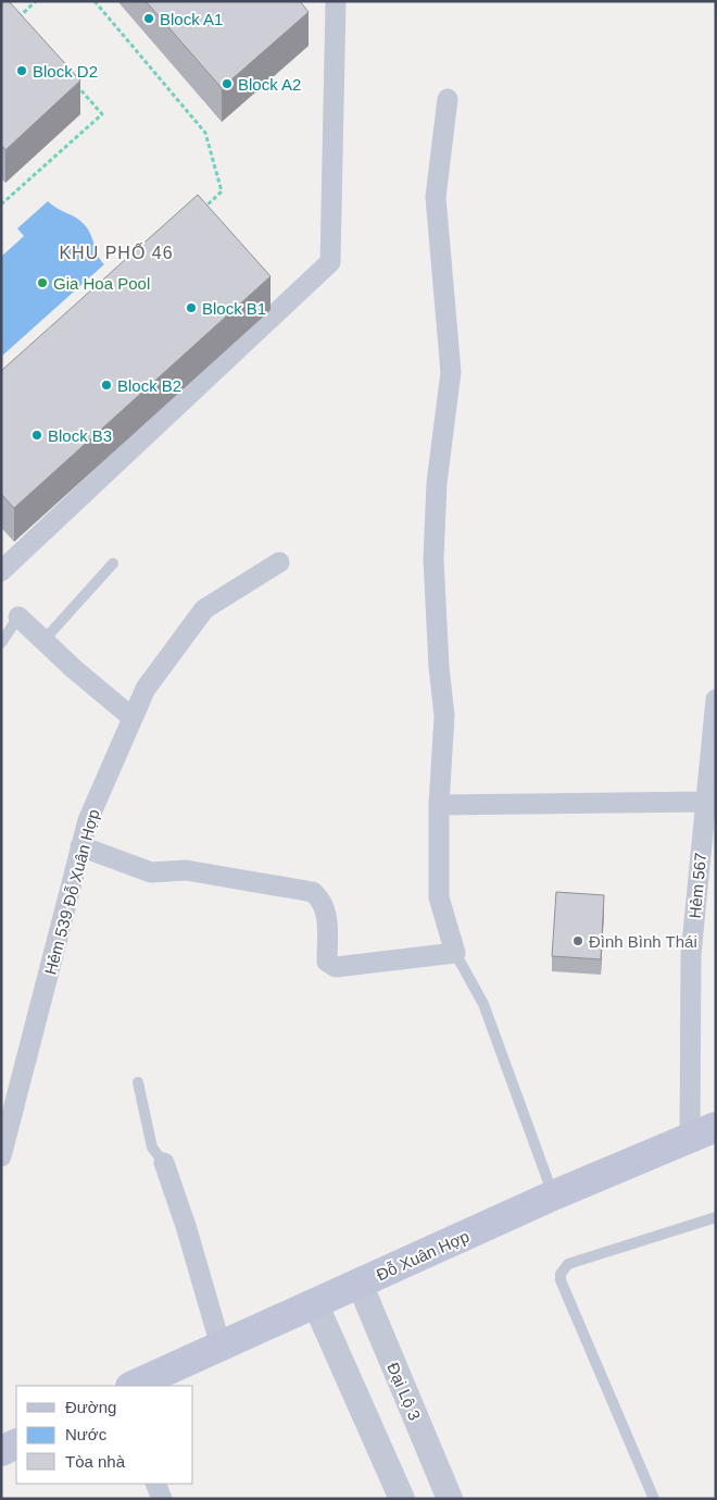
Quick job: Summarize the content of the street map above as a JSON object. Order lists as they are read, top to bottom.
{
  "streets": {
    "main road": ["Đỗ Xuân Hợp"],
    "street": ["Hẻm 567", "Hẻm 539 Đỗ Xuân Hợp", "Đại Lộ 3"]
  },
  "crossings": [
    ["Hẻm 567", "Đỗ Xuân Hợp"],
    ["Đỗ Xuân Hợp", "Đại Lộ 3"]
  ],
  "districts": ["KHU PHỐ 46"],
  "places": [
    "Block A1",
    "Block D2",
    "Block A2",
    "Gia Hoa Pool",
    "Block B1",
    "Block B2",
    "Block B3",
    "Đình Bình Thái"
  ],
  "legend": ["Đường", "Nước", "Tòa nhà"]
}
